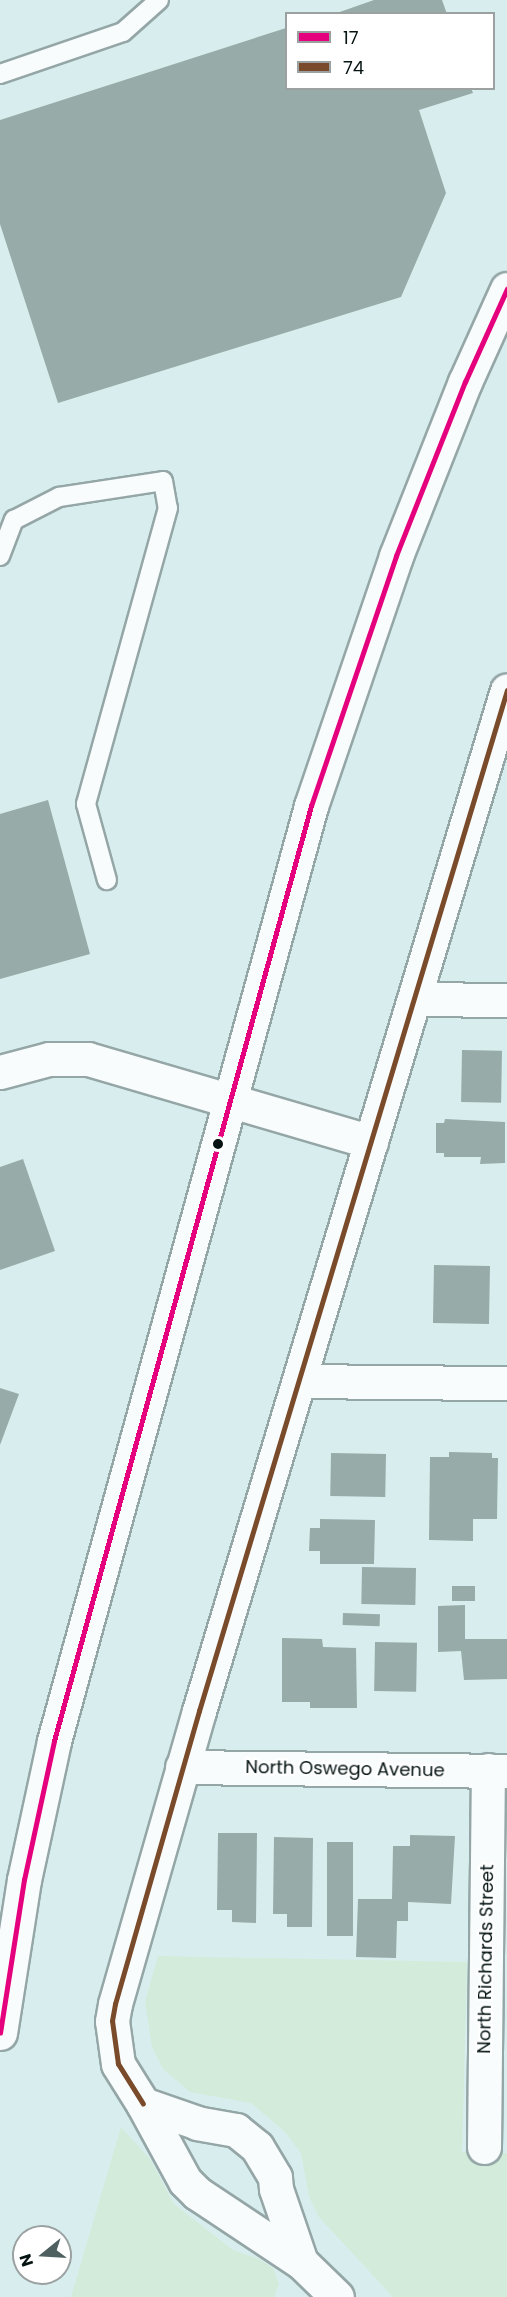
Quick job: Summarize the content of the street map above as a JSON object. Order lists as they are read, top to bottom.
{
  "streets": {
    "street": ["North Oswego Avenue", "North Richards Street"]
  },
  "crossings": [
    ["North Oswego Avenue", "North Richards Street"]
  ],
  "lines": ["transit line 17", "transit line 74"],
  "legend": ["17", "74"],
  "north": "left"
}
